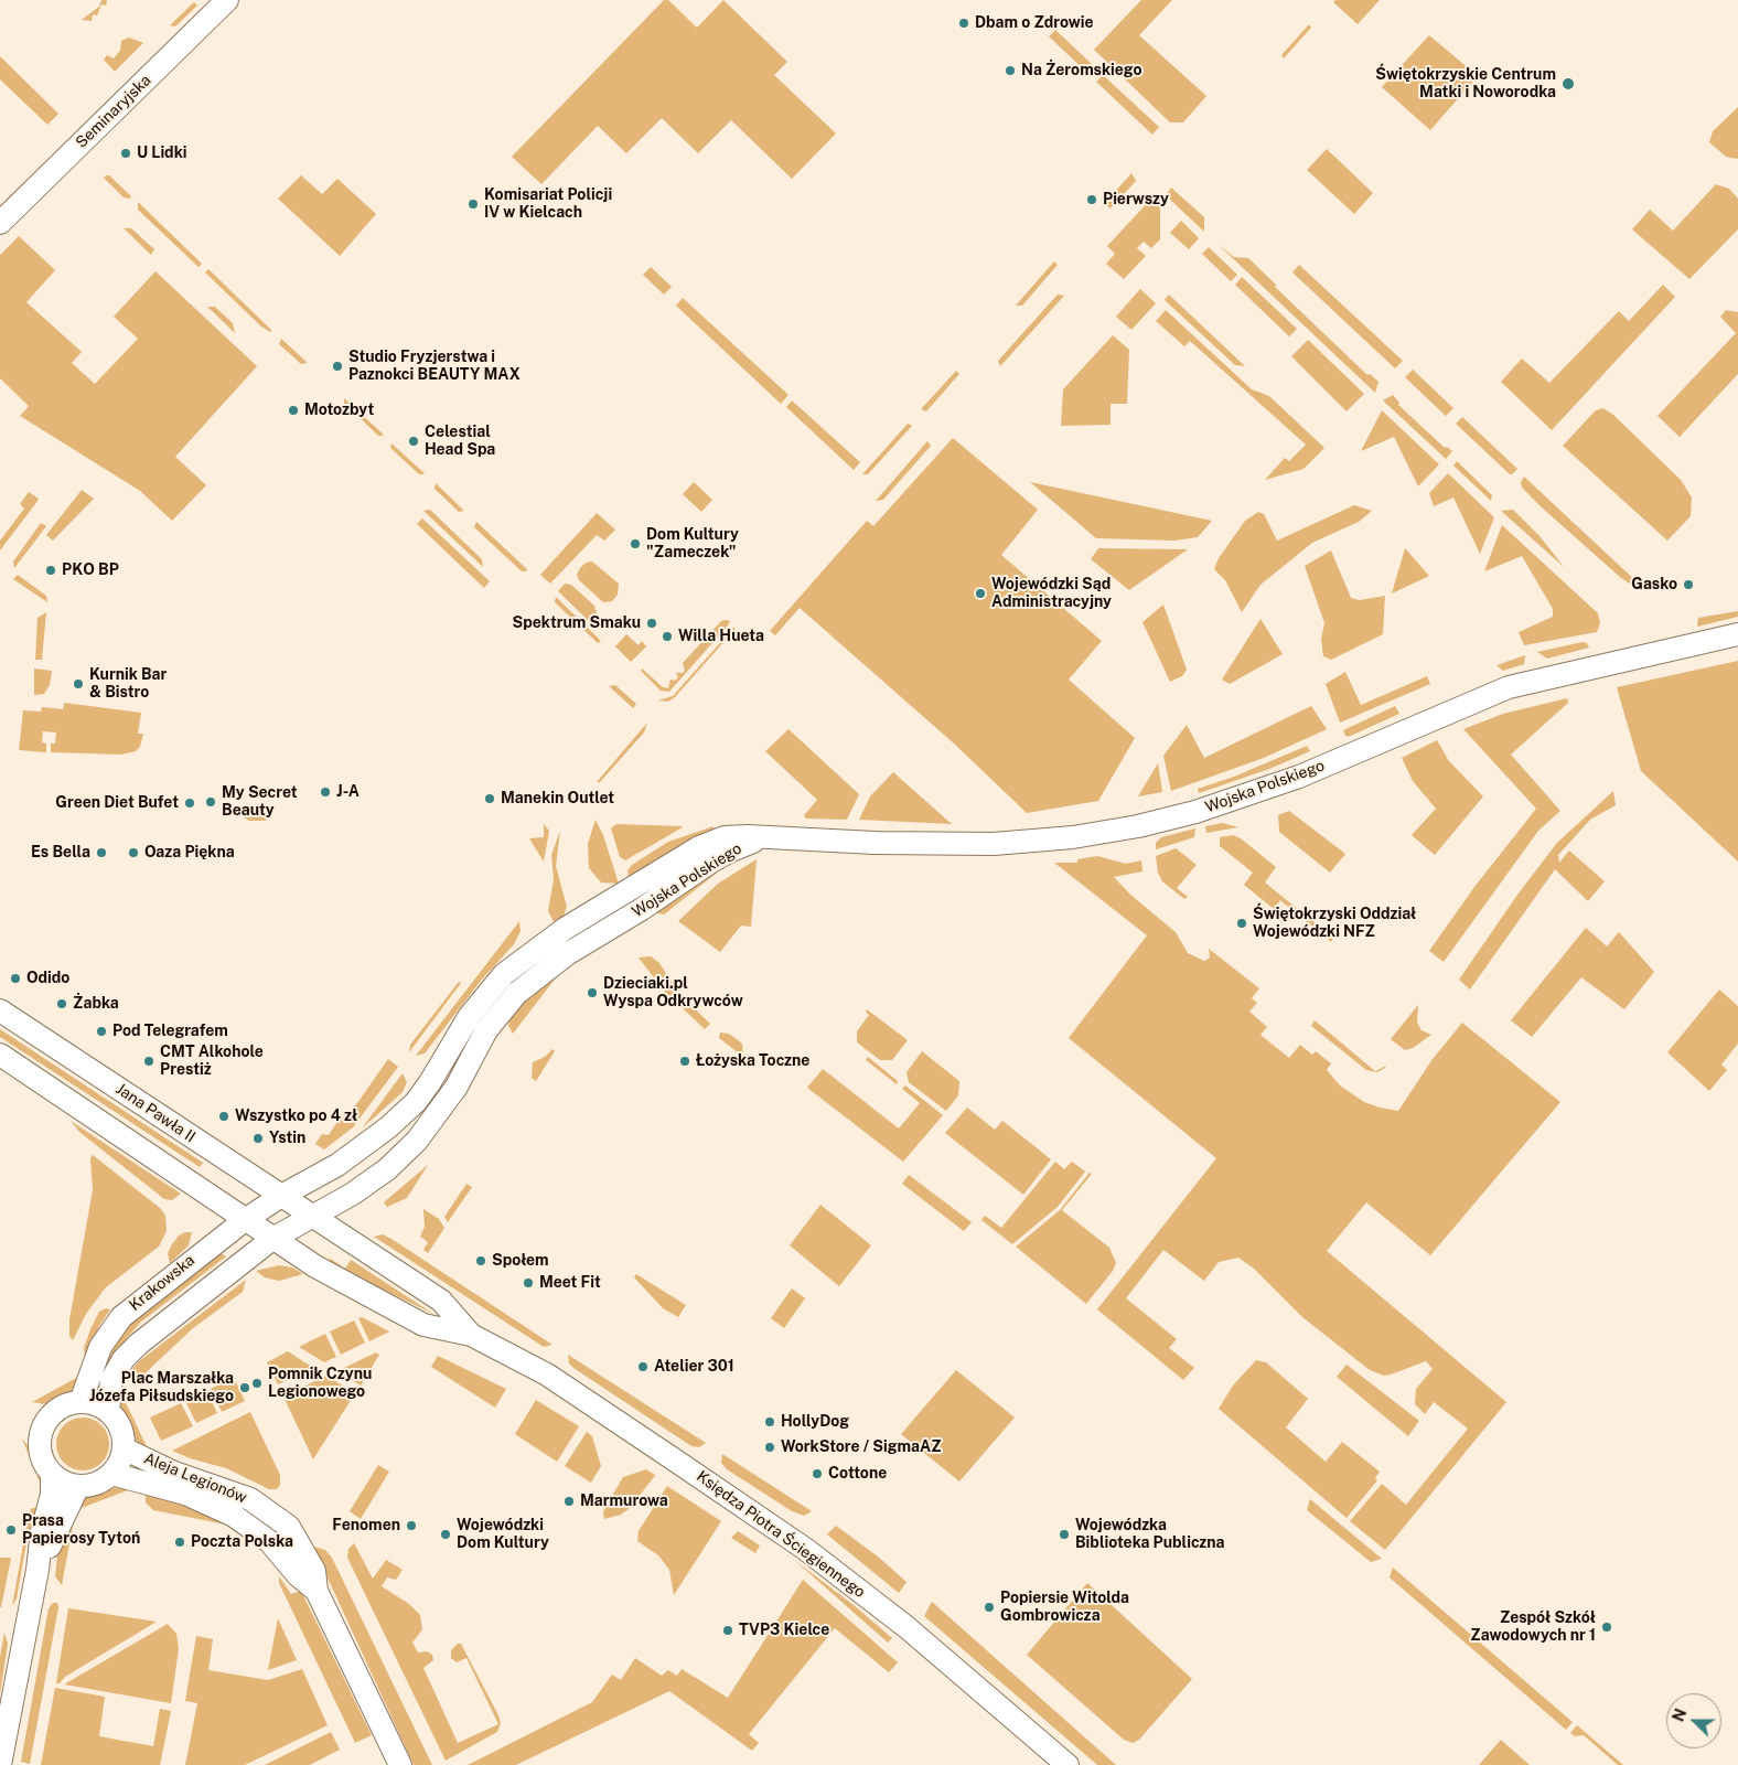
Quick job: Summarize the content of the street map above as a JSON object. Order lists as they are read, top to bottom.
{
  "streets": {
    "street": [
      "Seminaryjska",
      "Wojska Polskiego",
      "Jana Pawła II",
      "Krakowska",
      "Aleja Legionów",
      "Księdza Piotra Ściegiennego"
    ]
  },
  "crossings": [
    ["Wojska Polskiego", "Jana Pawła II"],
    ["Wojska Polskiego", "Krakowska"],
    ["Wojska Polskiego", "Księdza Piotra Ściegiennego"],
    ["Jana Pawła II", "Krakowska"],
    ["Jana Pawła II", "Księdza Piotra Ściegiennego"],
    ["Krakowska", "Aleja Legionów"],
    ["Krakowska", "Księdza Piotra Ściegiennego"]
  ],
  "places": [
    "Dbam o Zdrowie",
    "Na Żeromskiego",
    "Świętokrzyskie Centrum Matki i Noworodka",
    "U Lidki",
    "Pierwszy",
    "Komisariat Policji IV w Kielcach",
    "Studio Fryzjerstwa i Paznokci BEAUTY MAX",
    "Motozbyt",
    "Celestial Head Spa",
    "Dom Kultury \"Zameczek\"",
    "PKO BP",
    "Gasko",
    "Wojewódzki Sąd Administracyjny",
    "Spektrum Smaku",
    "Willa Hueta",
    "Kurnik Bar & Bistro",
    "J-A",
    "Manekin Outlet",
    "My Secret Beauty",
    "Green Diet Bufet",
    "Es Bella",
    "Oaza Piękna",
    "Świętokrzyski Oddział Wojewódzki NFZ",
    "Odido",
    "Dzieciaki.pl Wyspa Odkrywców",
    "Żabka",
    "Pod Telegrafem",
    "CMT Alkohole Prestiż",
    "Łożyska Toczne",
    "Wszystko po 4 zł",
    "Ystin",
    "Społem",
    "Meet Fit",
    "Atelier 301",
    "Pomnik Czynu Legionowego",
    "Plac Marszałka Józefa Piłsudskiego",
    "HollyDog",
    "WorkStore / SigmaAZ",
    "Cottone",
    "Marmurowa",
    "Fenomen",
    "Prasa Papierosy Tytoń",
    "Wojewódzki Dom Kultury",
    "Wojewódzka Biblioteka Publiczna",
    "Poczta Polska",
    "Popiersie Witolda Gombrowicza",
    "Zespół Szkół Zawodowych nr 1",
    "TVP3 Kielce"
  ],
  "north": "left"
}
